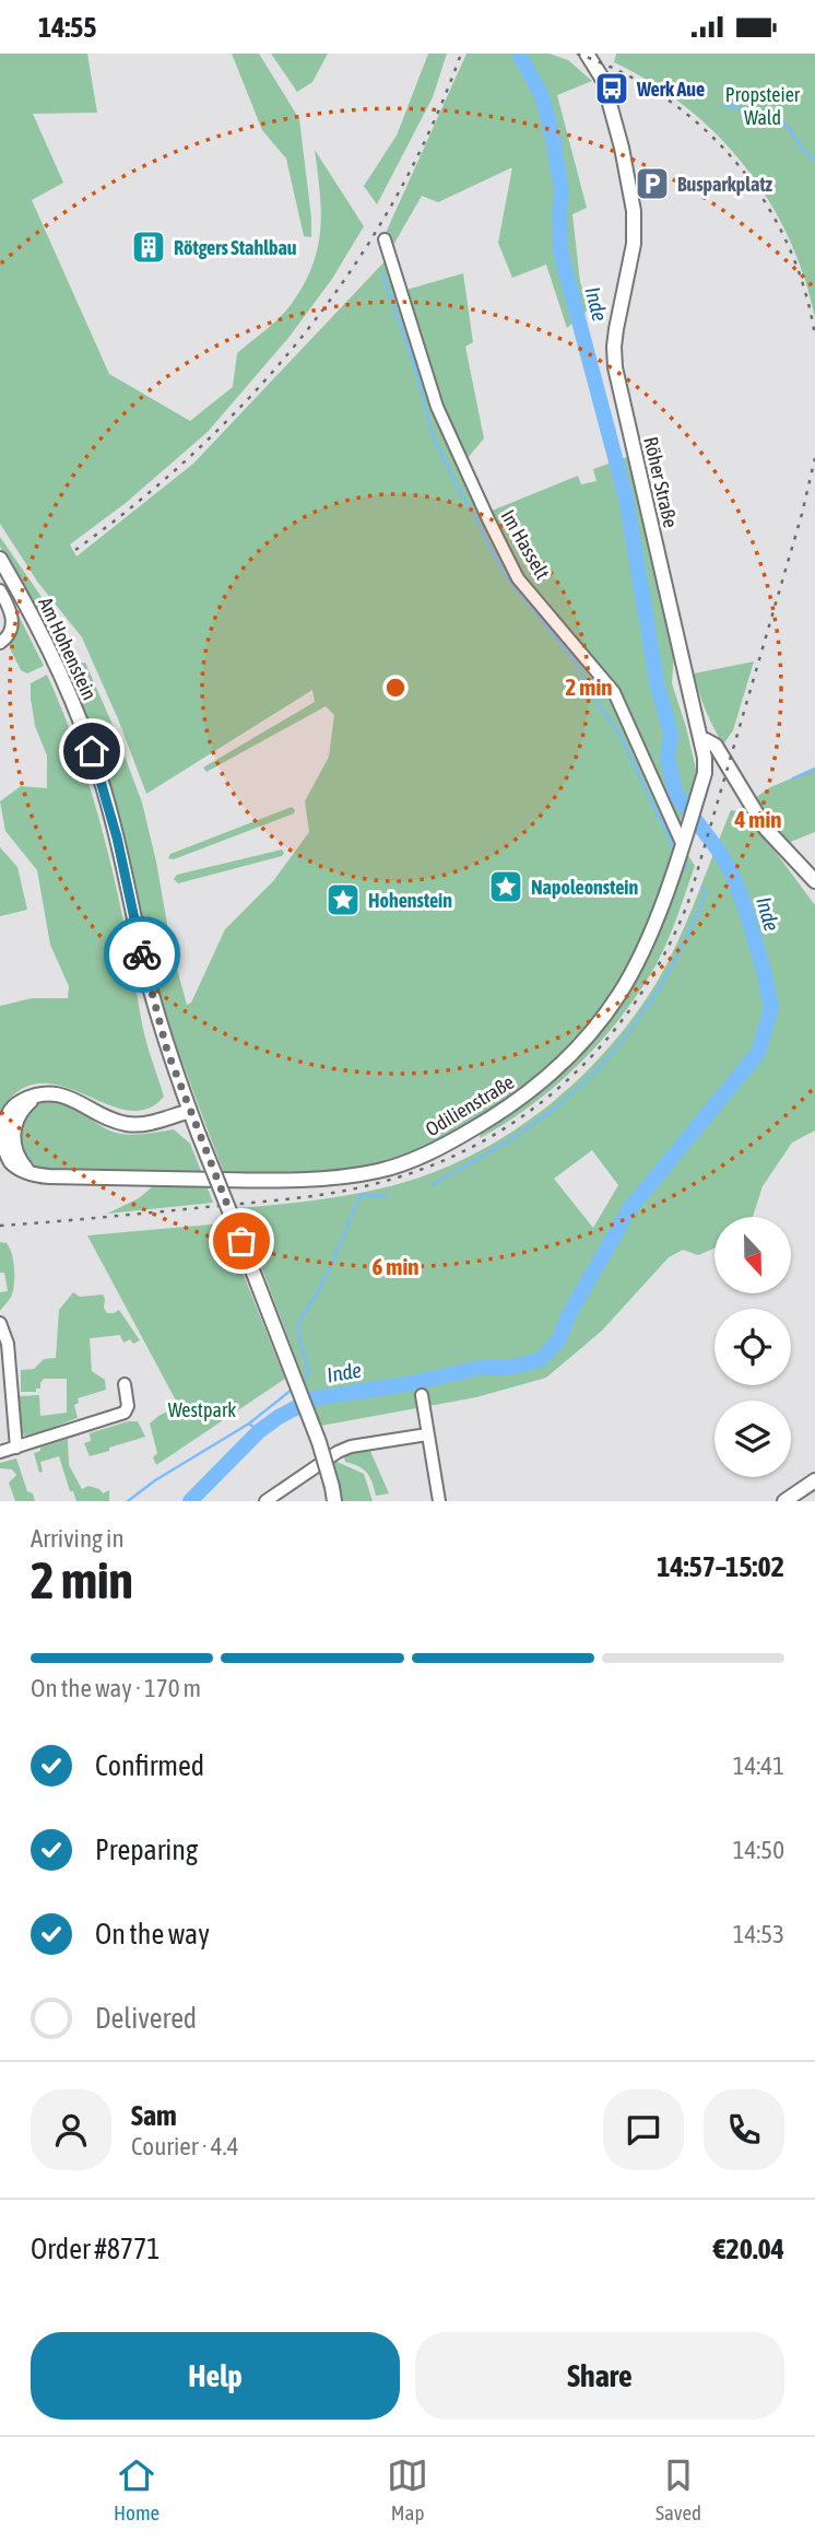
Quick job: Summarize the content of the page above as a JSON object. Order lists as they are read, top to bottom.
{
  "streets": {
    "main road": ["Röher Straße", "Am Hohenstein", "Odilienstraße"],
    "street": ["Im Hasselt"]
  },
  "crossings": [
    ["Röher Straße", "Odilienstraße"],
    ["Im Hasselt", "Odilienstraße"]
  ],
  "water": ["Inde"],
  "parks": ["Propsteier Wald", "Westpark"],
  "places": {
    "bus stop": ["Werk Aue"],
    "parking": ["Busparkplatz"],
    "building": ["Rötgers Stahlbau"],
    "place": ["Napoleonstein", "Hohenstein"]
  },
  "north": "bottom",
  "page": {
    "status": "14:55",
    "heading": ["2 min", "Arriving in", "14:57–15:02"],
    "panel": [
      "Sam",
      "Courier · 4.4",
      "Order #8771",
      "€20.04"
    ],
    "bar": "On the way · 170 m",
    "list": [
      ["Confirmed", "14:41"],
      ["Preparing", "14:50"],
      ["On the way", "14:53"],
      "Delivered"
    ],
    "buttons": ["Help", "Share"],
    "tabs": ["Home", "Map", "Saved"]
  },
  "rings": ["2 min", "4 min", "6 min"]
}
